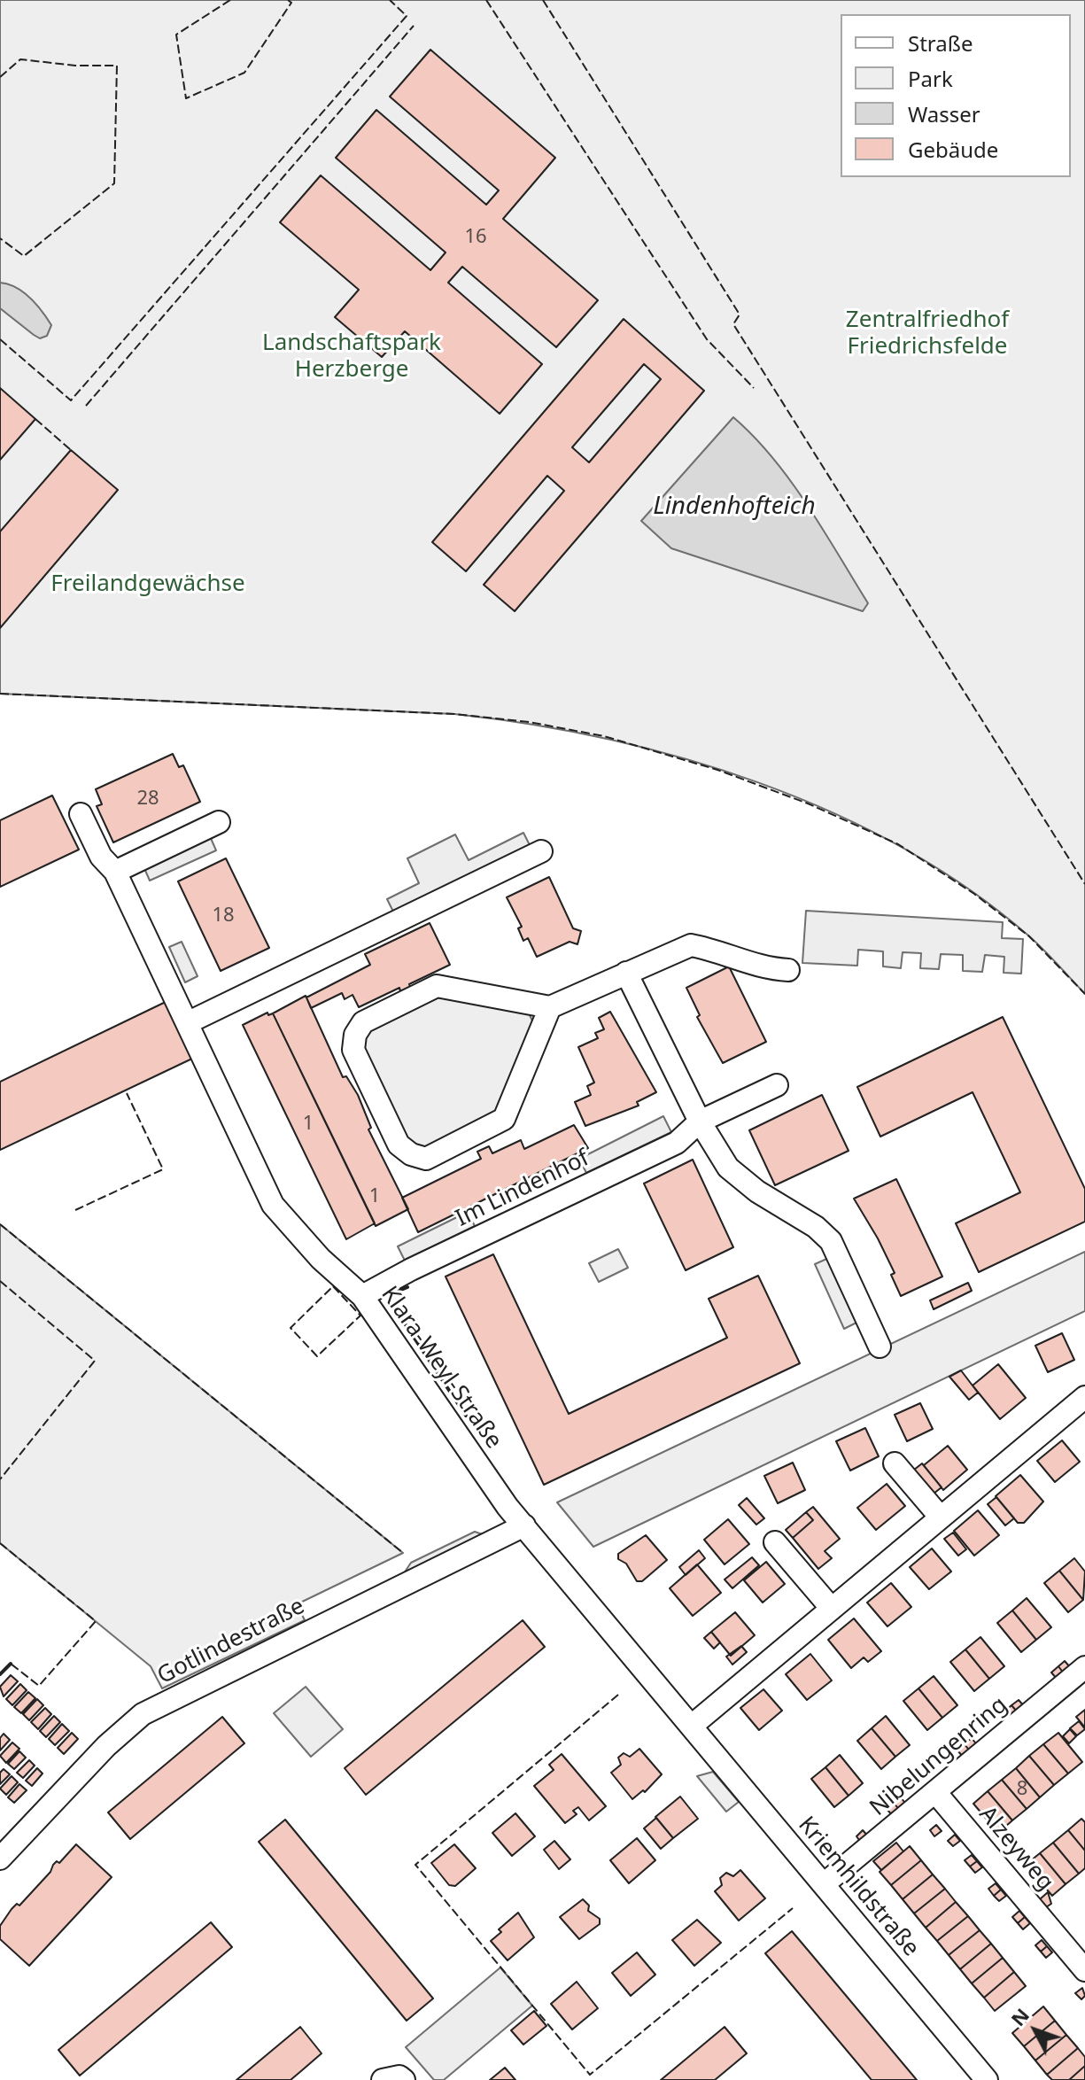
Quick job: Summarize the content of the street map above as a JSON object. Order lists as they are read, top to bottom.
{
  "streets": {
    "street": [
      "Im Lindenhof",
      "Klara-Weyl-Straße",
      "Gotlindestraße",
      "Nibelungenring",
      "Alzeyweg",
      "Kriemhildstraße"
    ]
  },
  "crossings": [
    ["Im Lindenhof", "Klara-Weyl-Straße"],
    ["Klara-Weyl-Straße", "Gotlindestraße"],
    ["Klara-Weyl-Straße", "Kriemhildstraße"],
    ["Gotlindestraße", "Kriemhildstraße"],
    ["Nibelungenring", "Alzeyweg"],
    ["Nibelungenring", "Kriemhildstraße"]
  ],
  "water": ["Lindenhofteich"],
  "parks": ["Zentralfriedhof Friedrichsfelde", "Landschaftspark Herzberge", "Freilandgewächse"],
  "house_numbers": [
    "16",
    "28",
    "18",
    "1",
    "1",
    "8"
  ],
  "legend": [
    "Straße",
    "Park",
    "Wasser",
    "Gebäude"
  ],
  "north": "top left"
}
